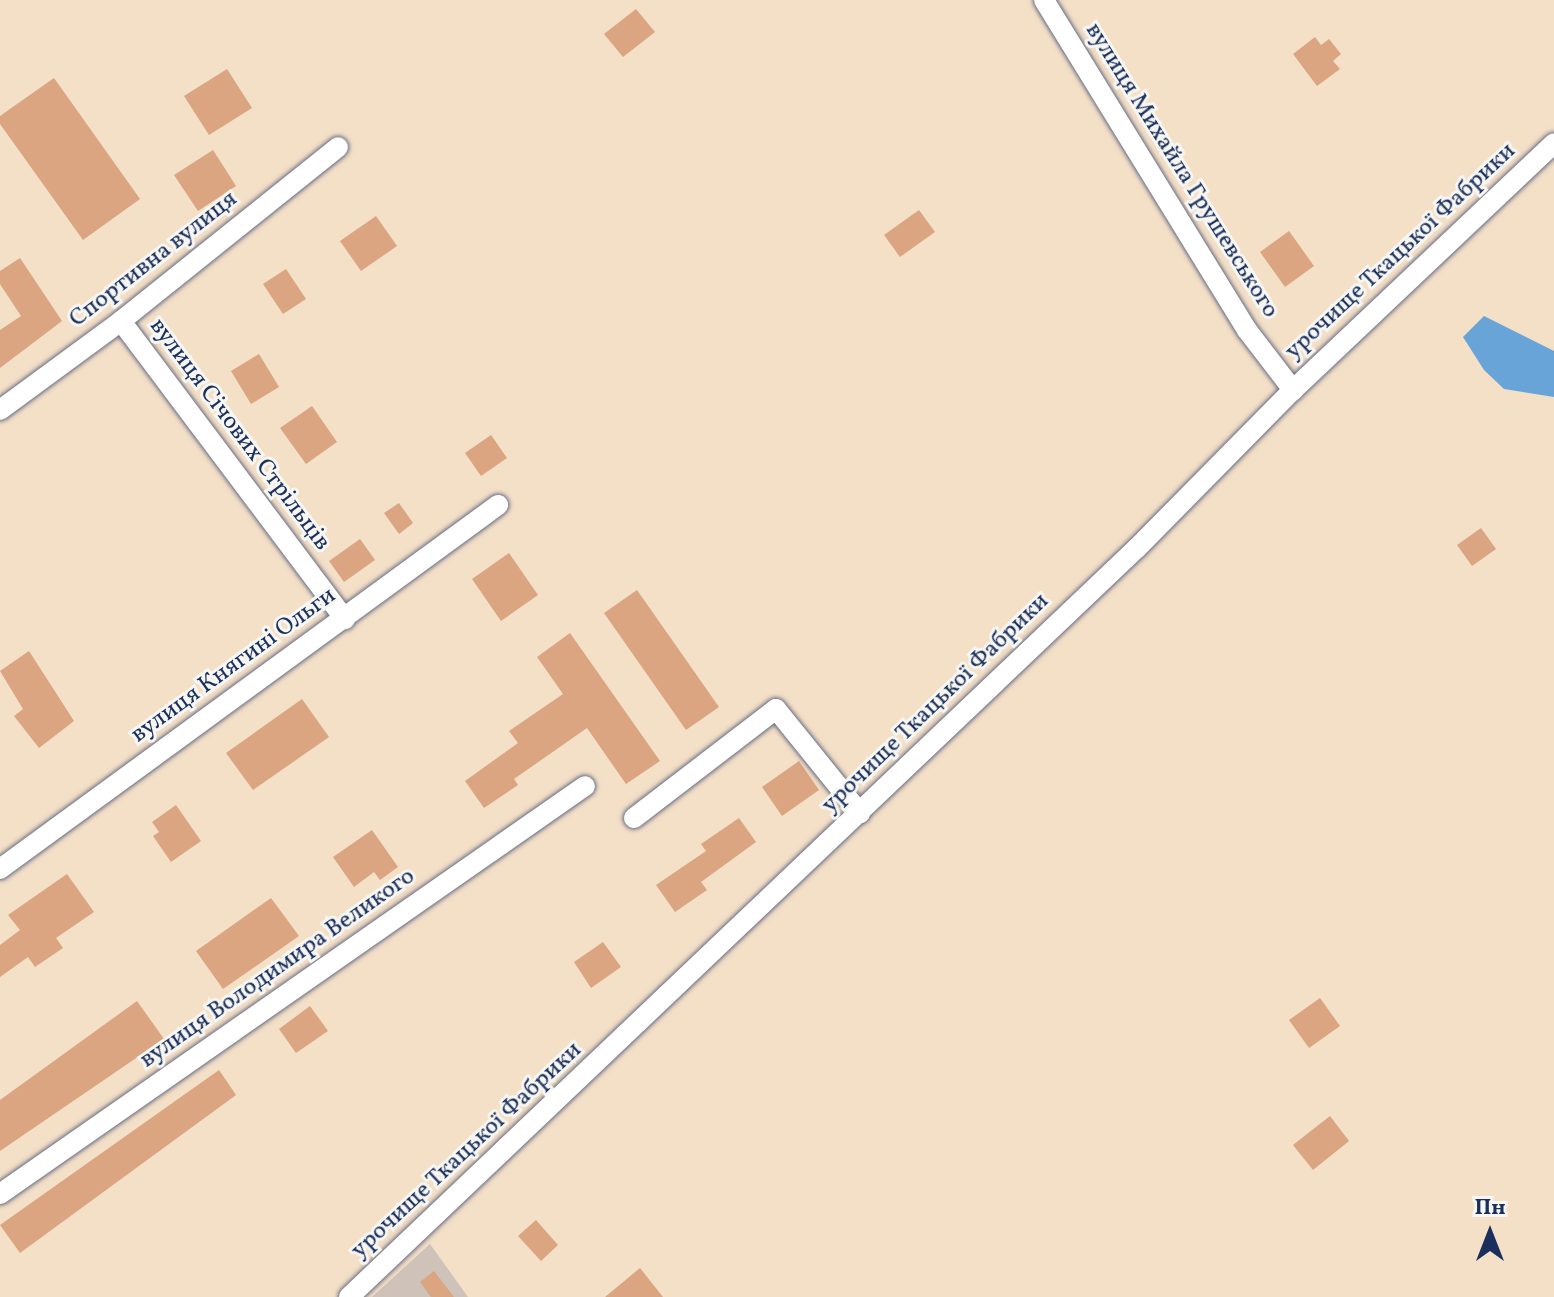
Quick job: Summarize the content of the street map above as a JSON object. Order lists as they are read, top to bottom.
{
  "streets": {
    "street": [
      "вулиця Михайла Грушевського",
      "урочище Ткацької Фабрики",
      "Спортивна вулиця",
      "вулиця Січових Стрільців",
      "вулиця Княгині Ольги",
      "вулиця Володимира Великого"
    ]
  },
  "crossings": [
    ["вулиця Михайла Грушевського", "урочище Ткацької Фабрики"],
    ["Спортивна вулиця", "вулиця Січових Стрільців"],
    ["вулиця Січових Стрільців", "вулиця Княгині Ольги"]
  ],
  "north": "top"
}
